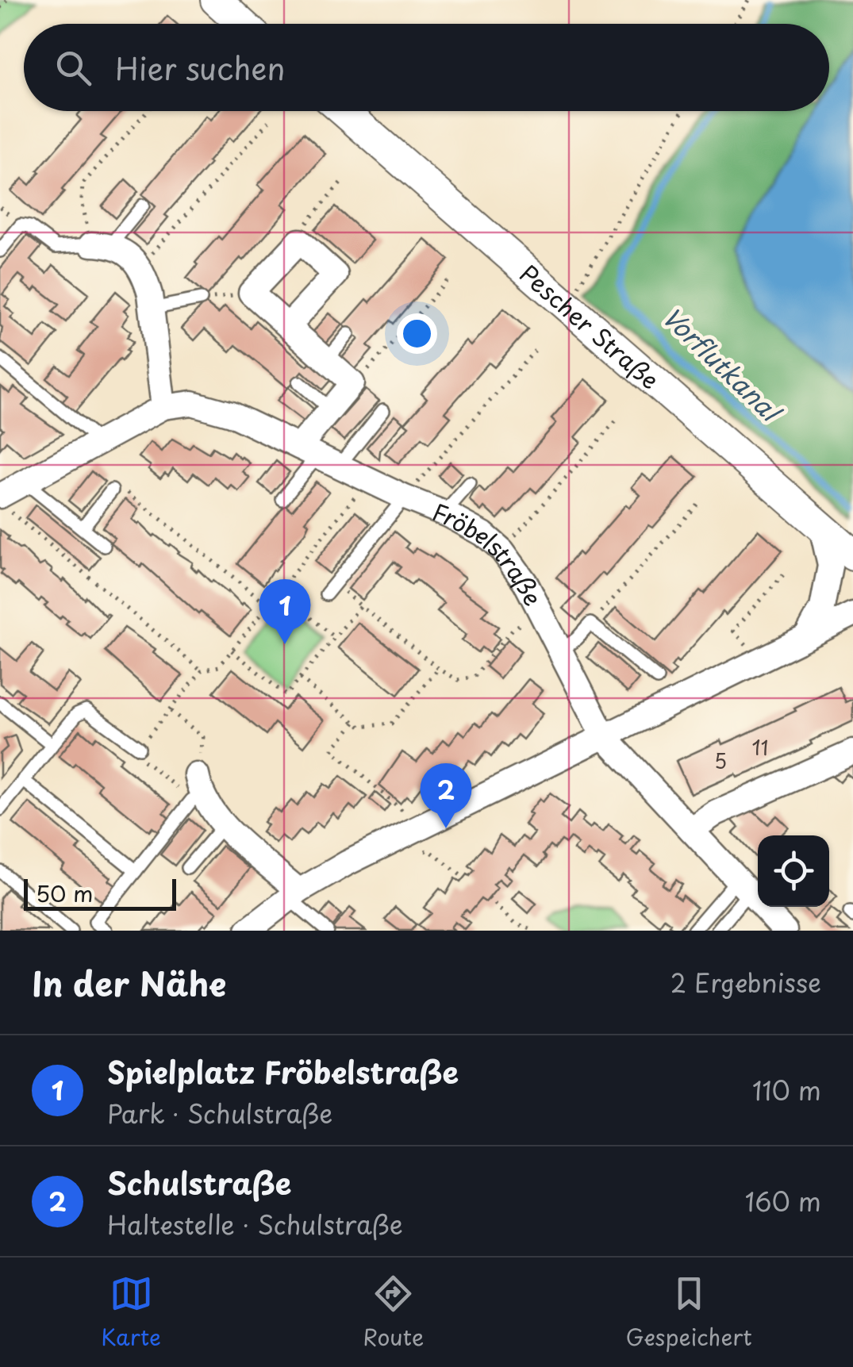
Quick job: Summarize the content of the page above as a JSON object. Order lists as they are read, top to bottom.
{
  "streets": {
    "street": ["Pescher Straße", "Fröbelstraße"]
  },
  "water": ["Vorflutkanal"],
  "house_numbers": ["11", "5"],
  "scale_bar": "50 m",
  "page": {
    "search": "Hier suchen",
    "pins": ["1", "2"],
    "scale": "50 m",
    "heading": ["In der Nähe", "2 Ergebnisse"],
    "list": [
      {
        "mark": "1",
        "name": "Spielplatz Fröbelstraße",
        "note": "Park · Schulstraße",
        "value": "110 m"
      },
      {
        "mark": "2",
        "name": "Schulstraße",
        "note": "Haltestelle · Schulstraße",
        "value": "160 m"
      }
    ],
    "nav": ["Karte", "Route", "Gespeichert"]
  }
}
